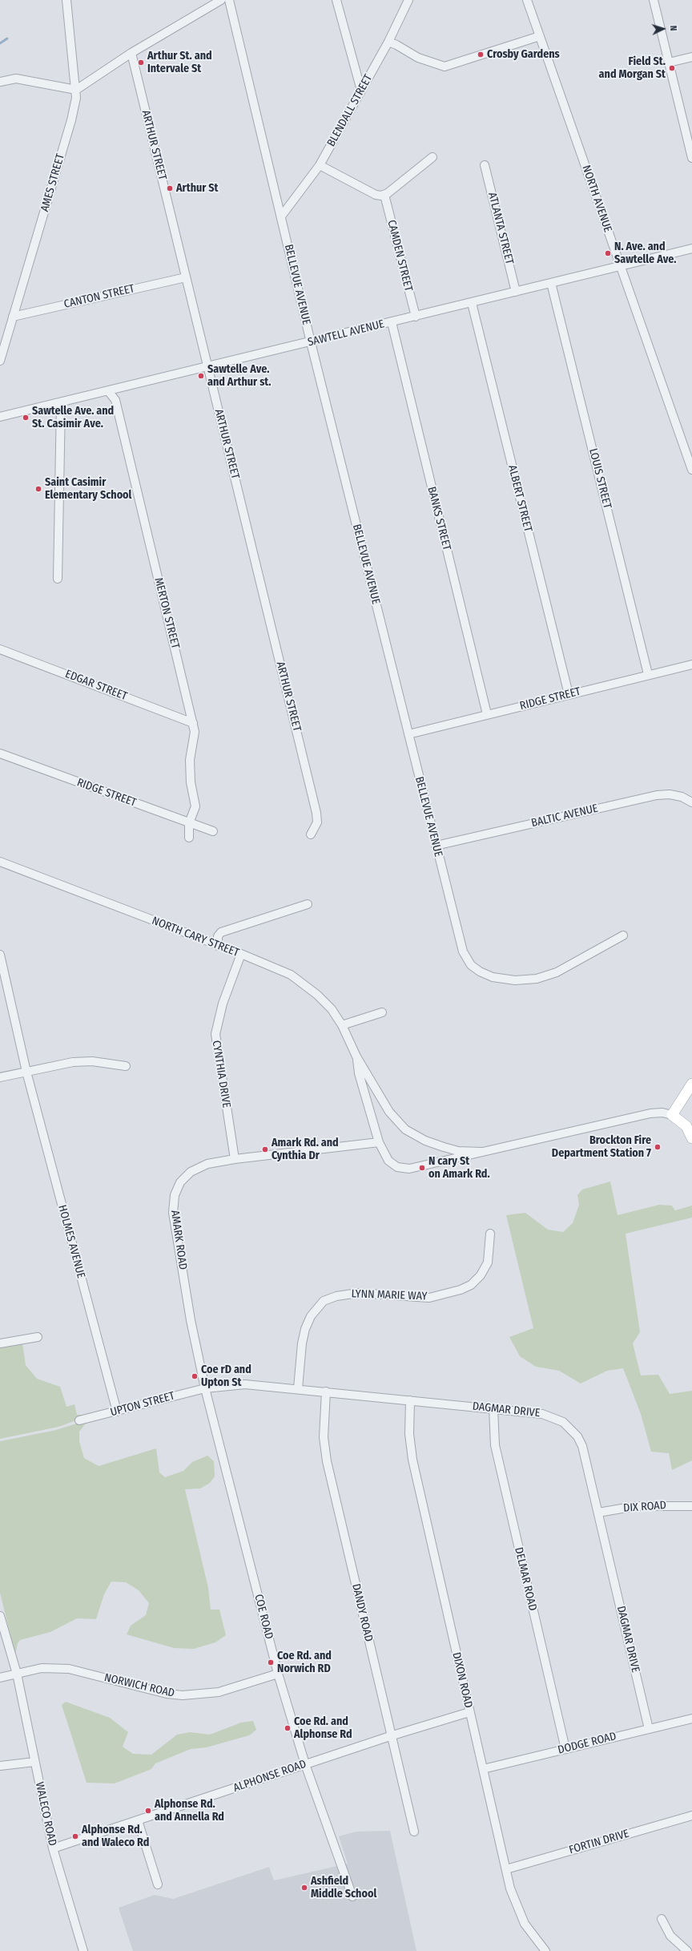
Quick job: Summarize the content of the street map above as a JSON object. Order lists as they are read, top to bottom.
{
  "streets": {
    "street": [
      "BLENDALL STREET",
      "ARTHUR STREET",
      "AMES STREET",
      "NORTH AVENUE",
      "ATLANTA STREET",
      "CAMDEN STREET",
      "BELLEVUE AVENUE",
      "CANTON STREET",
      "SAWTELL AVENUE",
      "LOUIS STREET",
      "ALBERT STREET",
      "BANKS STREET",
      "MERTON STREET",
      "EDGAR STREET",
      "RIDGE STREET",
      "BALTIC AVENUE",
      "NORTH CARY STREET",
      "CYNTHIA DRIVE",
      "AMARK ROAD",
      "HOLMES AVENUE",
      "LYNN MARIE WAY",
      "UPTON STREET",
      "DAGMAR DRIVE",
      "DIX ROAD",
      "DELMAR ROAD",
      "DANDY ROAD",
      "COE ROAD",
      "DIXON ROAD",
      "NORWICH ROAD",
      "DODGE ROAD",
      "ALPHONSE ROAD",
      "WALECO ROAD",
      "FORTIN DRIVE"
    ]
  },
  "crossings": [
    ["BLENDALL STREET", "BELLEVUE AVENUE"],
    ["ARTHUR STREET", "CANTON STREET"],
    ["ARTHUR STREET", "SAWTELL AVENUE"],
    ["AMES STREET", "CANTON STREET"],
    ["NORTH AVENUE", "SAWTELL AVENUE"],
    ["ATLANTA STREET", "SAWTELL AVENUE"],
    ["CAMDEN STREET", "SAWTELL AVENUE"],
    ["BELLEVUE AVENUE", "SAWTELL AVENUE"],
    ["BELLEVUE AVENUE", "RIDGE STREET"],
    ["BELLEVUE AVENUE", "BALTIC AVENUE"],
    ["SAWTELL AVENUE", "LOUIS STREET"],
    ["SAWTELL AVENUE", "ALBERT STREET"],
    ["SAWTELL AVENUE", "BANKS STREET"],
    ["SAWTELL AVENUE", "MERTON STREET"],
    ["LOUIS STREET", "RIDGE STREET"],
    ["ALBERT STREET", "RIDGE STREET"],
    ["BANKS STREET", "RIDGE STREET"],
    ["MERTON STREET", "EDGAR STREET"],
    ["MERTON STREET", "RIDGE STREET"],
    ["NORTH CARY STREET", "CYNTHIA DRIVE"],
    ["NORTH CARY STREET", "AMARK ROAD"],
    ["CYNTHIA DRIVE", "AMARK ROAD"],
    ["AMARK ROAD", "UPTON STREET"],
    ["AMARK ROAD", "DAGMAR DRIVE"],
    ["AMARK ROAD", "COE ROAD"],
    ["HOLMES AVENUE", "UPTON STREET"],
    ["LYNN MARIE WAY", "DAGMAR DRIVE"],
    ["UPTON STREET", "DAGMAR DRIVE"],
    ["UPTON STREET", "COE ROAD"],
    ["DAGMAR DRIVE", "DIX ROAD"],
    ["DAGMAR DRIVE", "DELMAR ROAD"],
    ["DAGMAR DRIVE", "DANDY ROAD"],
    ["DAGMAR DRIVE", "COE ROAD"],
    ["DAGMAR DRIVE", "DIXON ROAD"],
    ["DAGMAR DRIVE", "DODGE ROAD"],
    ["DELMAR ROAD", "DODGE ROAD"],
    ["DANDY ROAD", "ALPHONSE ROAD"],
    ["COE ROAD", "NORWICH ROAD"],
    ["COE ROAD", "ALPHONSE ROAD"],
    ["DIXON ROAD", "DODGE ROAD"],
    ["DIXON ROAD", "ALPHONSE ROAD"],
    ["DIXON ROAD", "FORTIN DRIVE"],
    ["NORWICH ROAD", "WALECO ROAD"],
    ["ALPHONSE ROAD", "WALECO ROAD"]
  ],
  "places": [
    "Crosby Gardens",
    "Arthur St. and Intervale St",
    "Field St. and Morgan St",
    "Arthur St",
    "N. Ave. and Sawtelle Ave.",
    "Sawtelle Ave. and Arthur st.",
    "Sawtelle Ave. and St. Casimir Ave.",
    "Saint Casimir Elementary School",
    "Brockton Fire Department Station 7",
    "Amark Rd. and Cynthia Dr",
    "N cary St on Amark Rd.",
    "Coe rD and Upton St",
    "Coe Rd. and Norwich RD",
    "Coe Rd. and Alphonse Rd",
    "Alphonse Rd. and Annella Rd",
    "Alphonse Rd. and Waleco Rd",
    "Ashfield Middle School"
  ],
  "north": "right"
}
